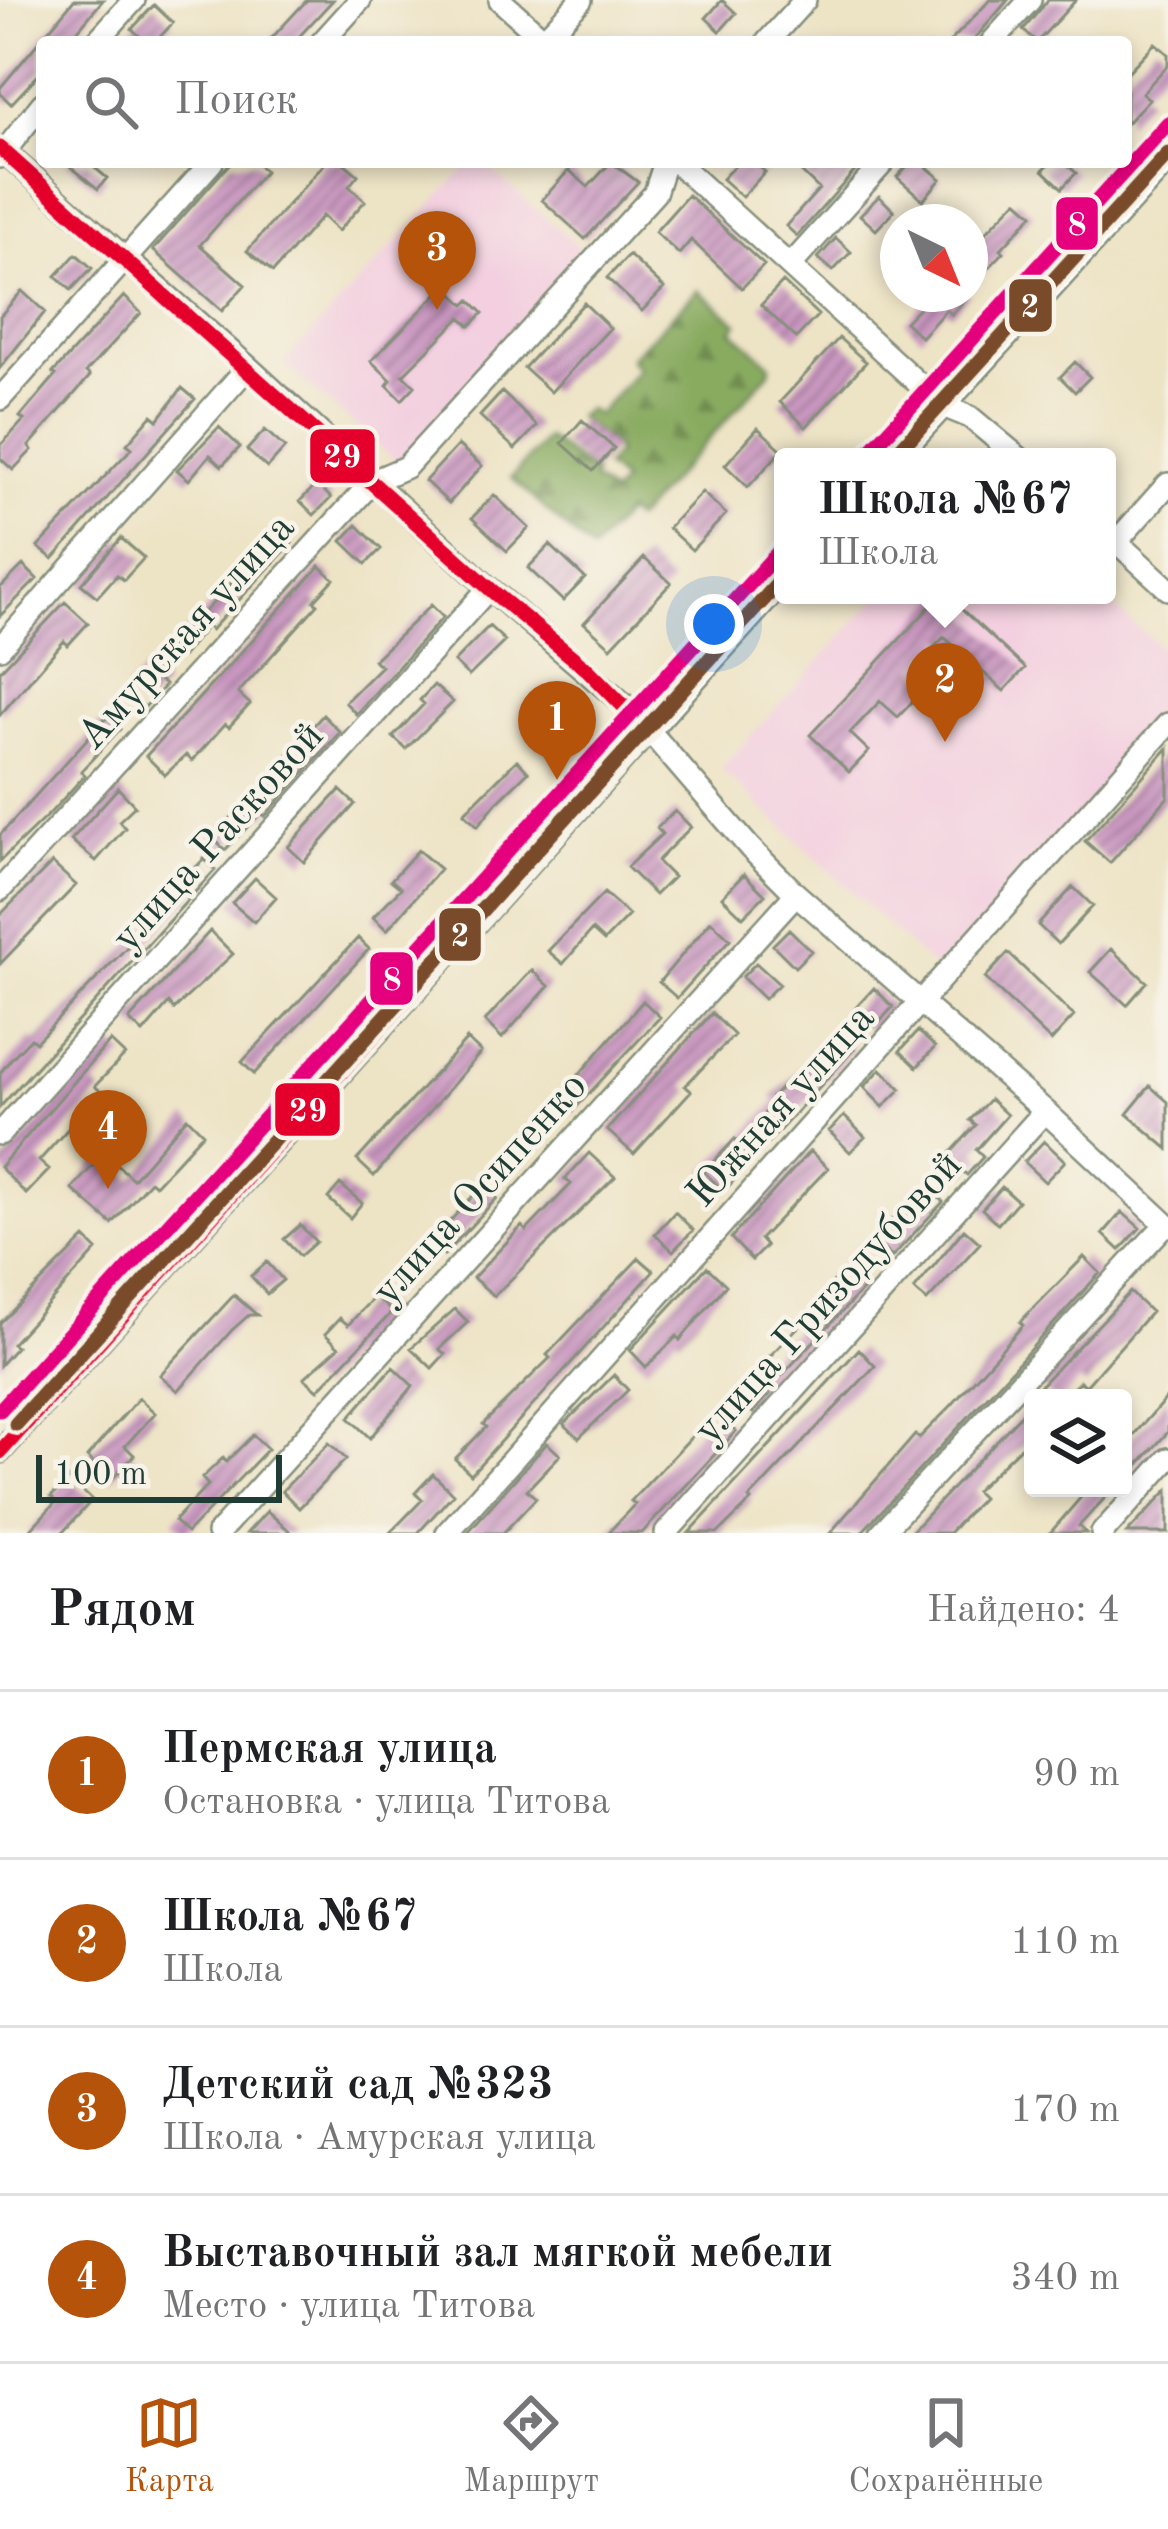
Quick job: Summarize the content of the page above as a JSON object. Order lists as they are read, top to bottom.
{
  "streets": {
    "street": [
      "Амурская улица",
      "улица Расковой",
      "Южная улица",
      "улица Осипенко",
      "улица Гризодубовой"
    ]
  },
  "lines": ["transit line 8", "transit line 29", "transit line 2"],
  "scale_bar": "100 m",
  "north": "bottom right",
  "page": {
    "search": "Поиск",
    "pins": [
      "3",
      "2",
      "1",
      "4"
    ],
    "popup": ["Школа №67", "Школа"],
    "scale": "100 m",
    "heading": ["Рядом", "Найдено: 4"],
    "list": [
      {
        "mark": "1",
        "name": "Пермская улица",
        "note": "Остановка · улица Титова",
        "value": "90 m"
      },
      {
        "mark": "2",
        "name": "Школа №67",
        "note": "Школа",
        "value": "110 m"
      },
      {
        "mark": "3",
        "name": "Детский сад №323",
        "note": "Школа · Амурская улица",
        "value": "170 m"
      },
      {
        "mark": "4",
        "name": "Выставочный зал мягкой мебели",
        "note": "Место · улица Титова",
        "value": "340 m"
      }
    ],
    "nav": ["Карта", "Маршрут", "Сохранённые"]
  }
}
